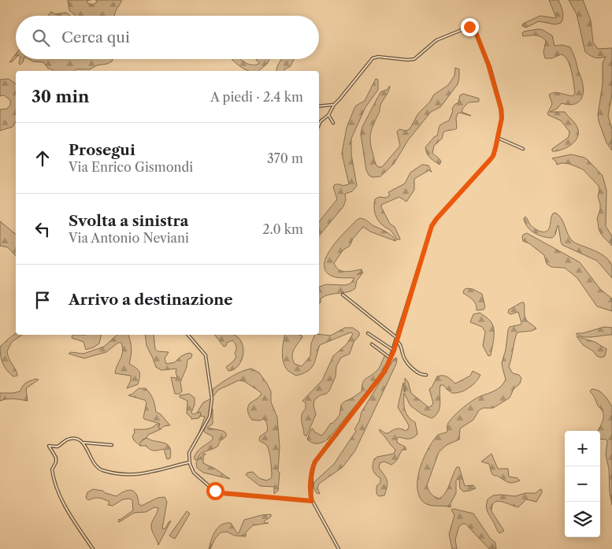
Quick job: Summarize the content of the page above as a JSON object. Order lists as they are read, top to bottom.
{
  "page": {
    "search": "Cerca qui",
    "heading": ["30 min", "A piedi · 2.4 km"],
    "list": [
      ["Prosegui", "Via Enrico Gismondi", "370 m"],
      ["Svolta a sinistra", "Via Antonio Neviani", "2.0 km"],
      "Arrivo a destinazione"
    ],
    "map_buttons": ["+", "−"]
  }
}
